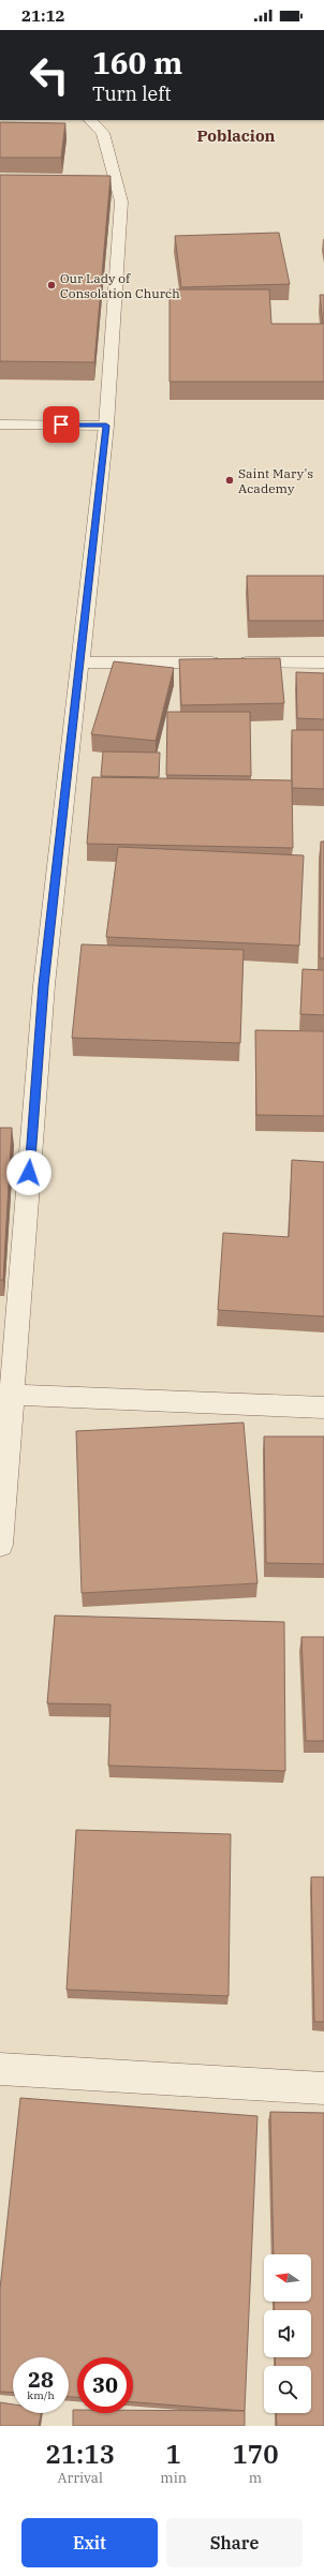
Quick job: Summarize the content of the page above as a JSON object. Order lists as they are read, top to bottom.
{
  "districts": ["Poblacion"],
  "places": ["Our Lady of Consolation Church", "Saint Mary's Academy"],
  "north": "left",
  "page": {
    "status": "21:12",
    "turn": ["160 m", "Turn left"],
    "speed": "28 km/h",
    "limit": "30",
    "eta": [
      "21:13",
      "Arrival",
      "1",
      "min",
      "170",
      "m"
    ],
    "buttons": ["Exit", "Share"]
  }
}
